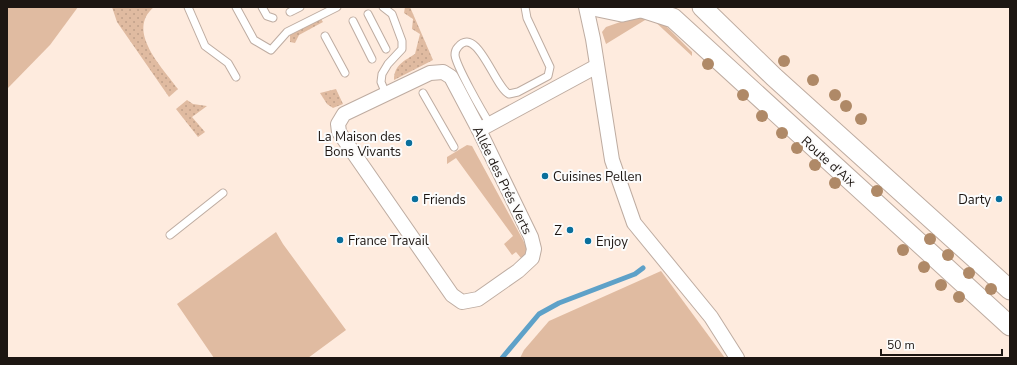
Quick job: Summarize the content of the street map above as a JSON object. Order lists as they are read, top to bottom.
{
  "streets": {
    "main road": ["Route d'Aix"],
    "street": ["Allée des Prés Verts"]
  },
  "places": [
    "La Maison des Bons Vivants",
    "Cuisines Pellen",
    "Friends",
    "Darty",
    "Z",
    "France Travail",
    "Enjoy"
  ],
  "scale_bar": "50 m"
}
